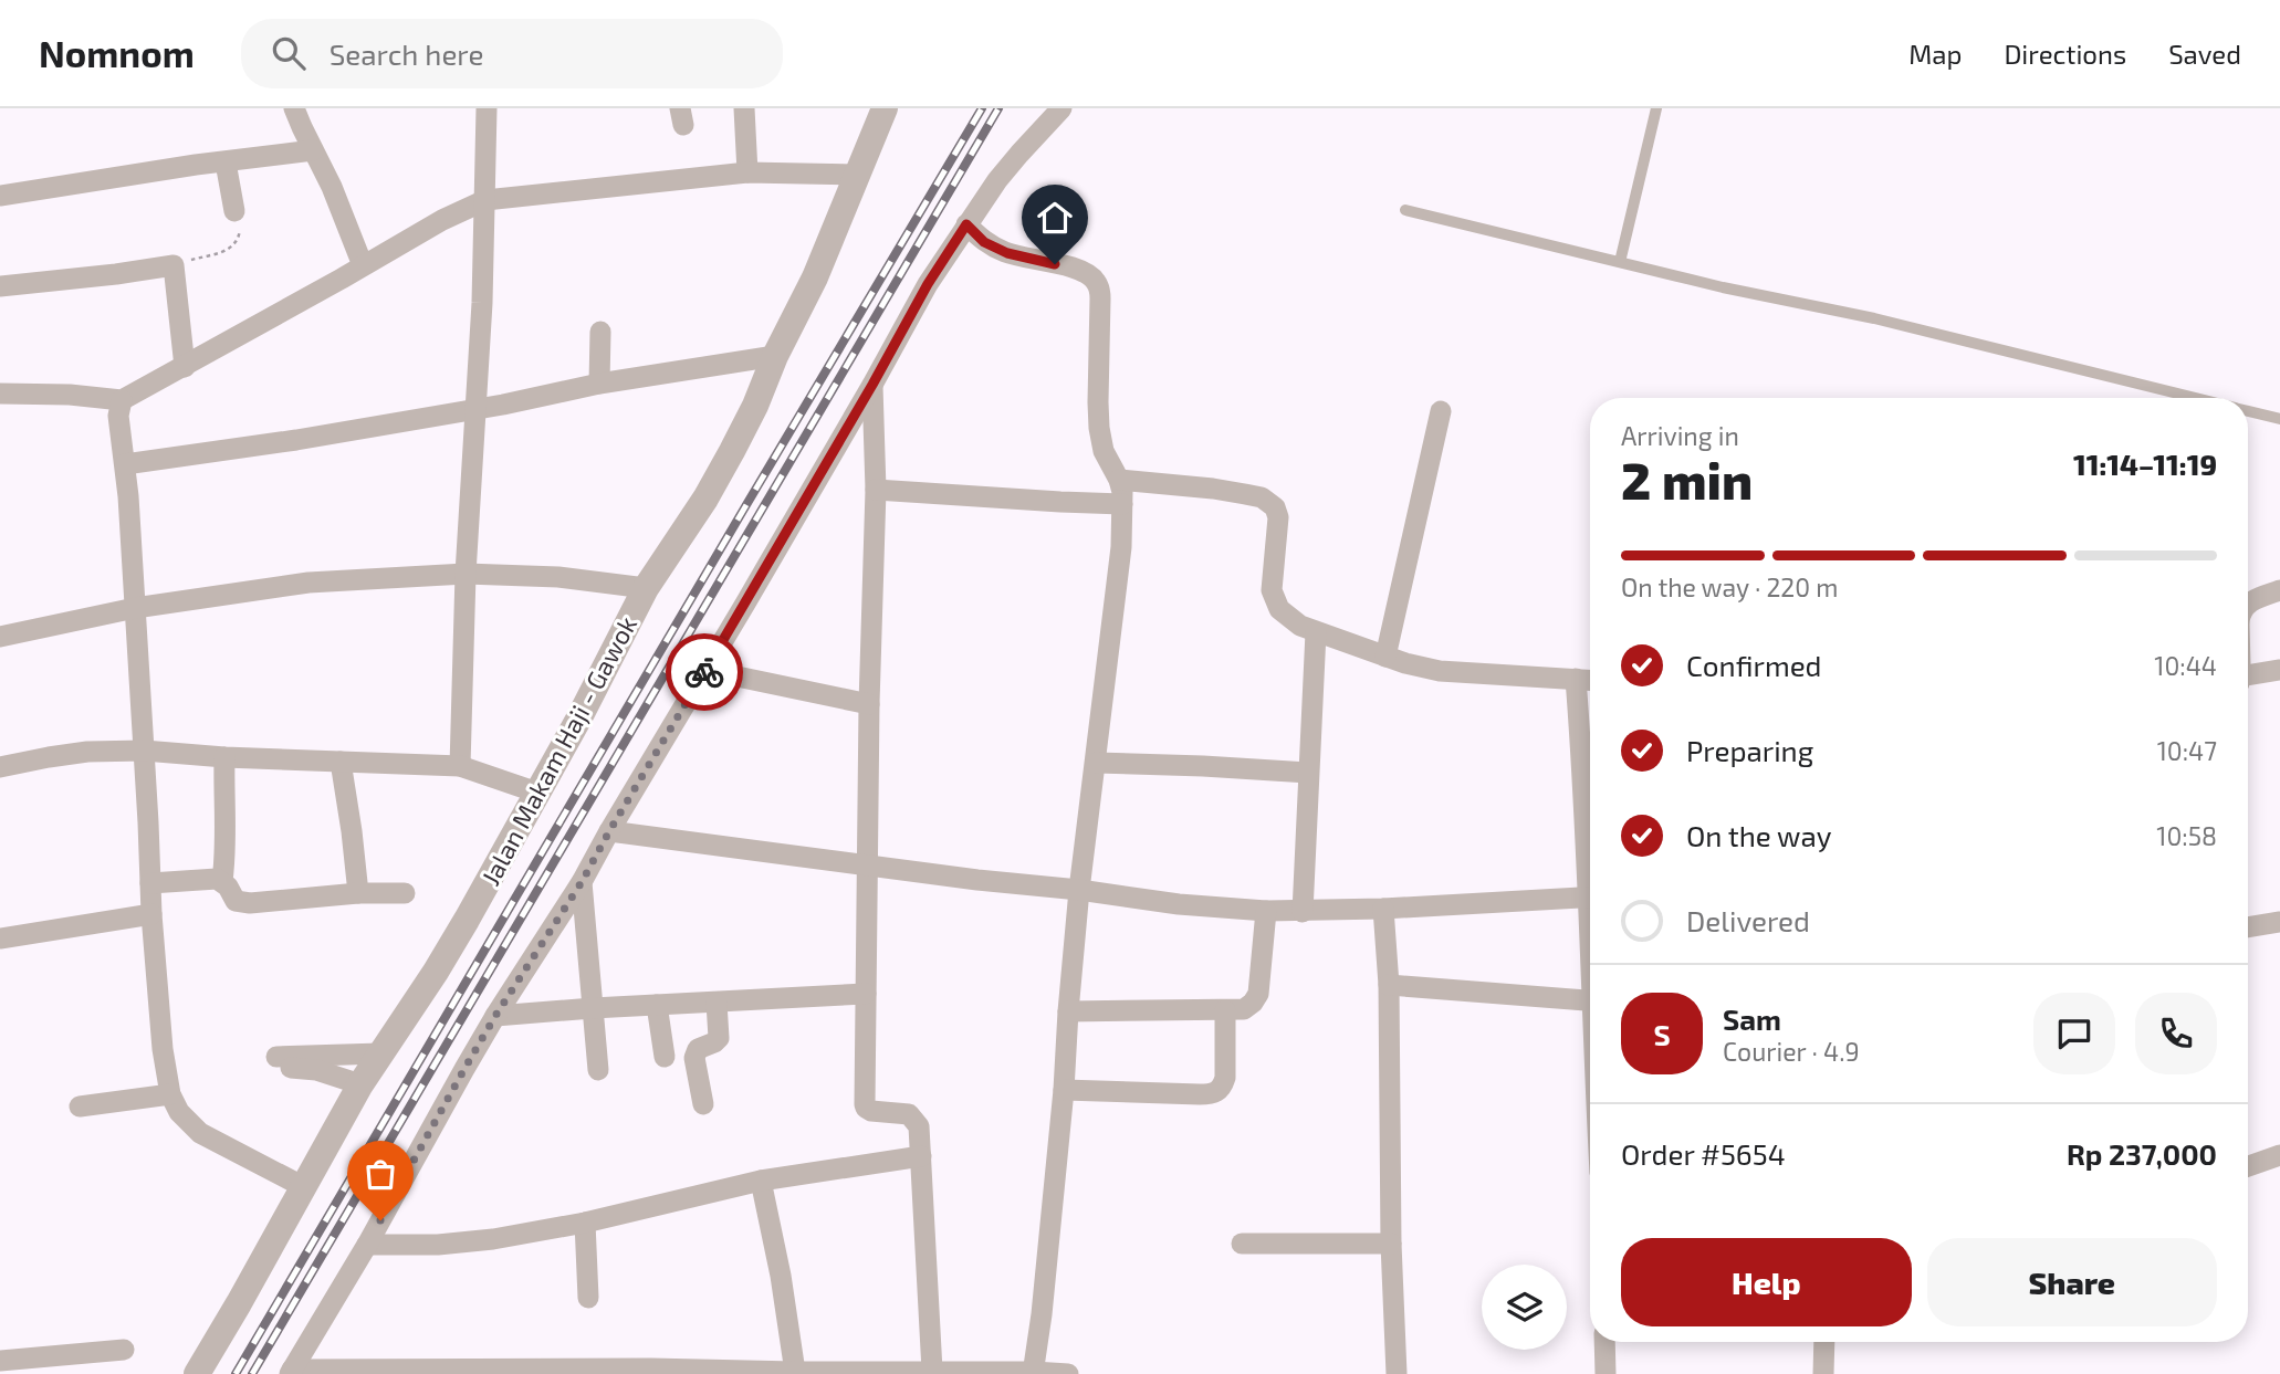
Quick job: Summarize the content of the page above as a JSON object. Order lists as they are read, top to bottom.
{
  "streets": {
    "street": ["Jalan Makam Haji - Gawok"]
  },
  "page": {
    "header": "Nomnom",
    "search": "Search here",
    "nav": ["Map", "Directions", "Saved"],
    "heading": ["2 min", "Arriving in", "11:14–11:19"],
    "panel": [
      "Sam",
      "Courier · 4.9",
      "Order #5654",
      "Rp 237,000"
    ],
    "bar": "On the way · 220 m",
    "list": [
      ["Confirmed", "10:44"],
      ["Preparing", "10:47"],
      ["On the way", "10:58"],
      "Delivered"
    ],
    "round": "S",
    "buttons": ["Help", "Share"]
  }
}
